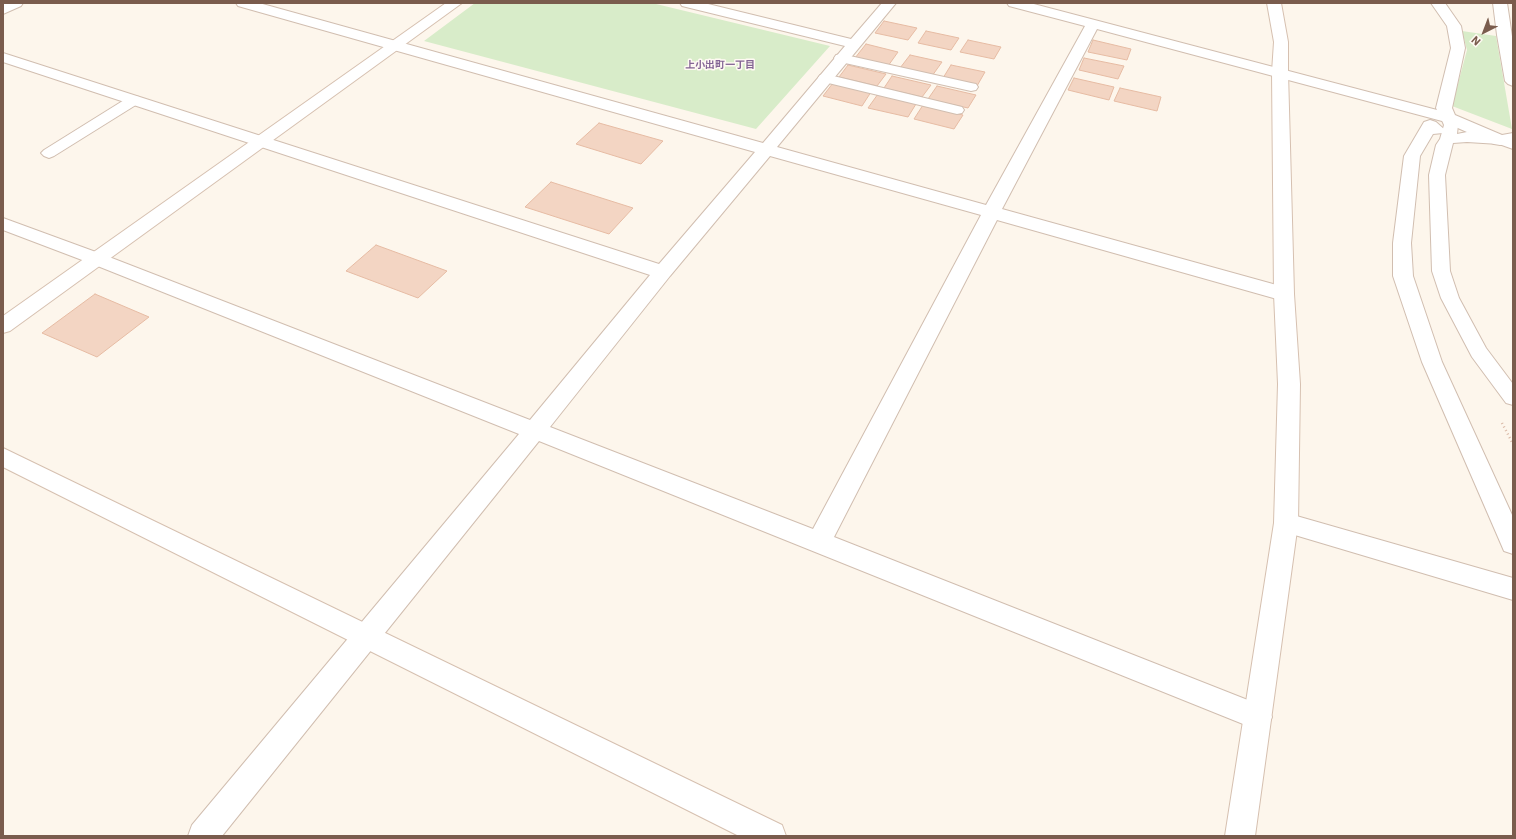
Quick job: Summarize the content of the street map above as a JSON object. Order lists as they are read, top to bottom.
{
  "districts": ["上小出町一丁目"],
  "north": "bottom left"
}
